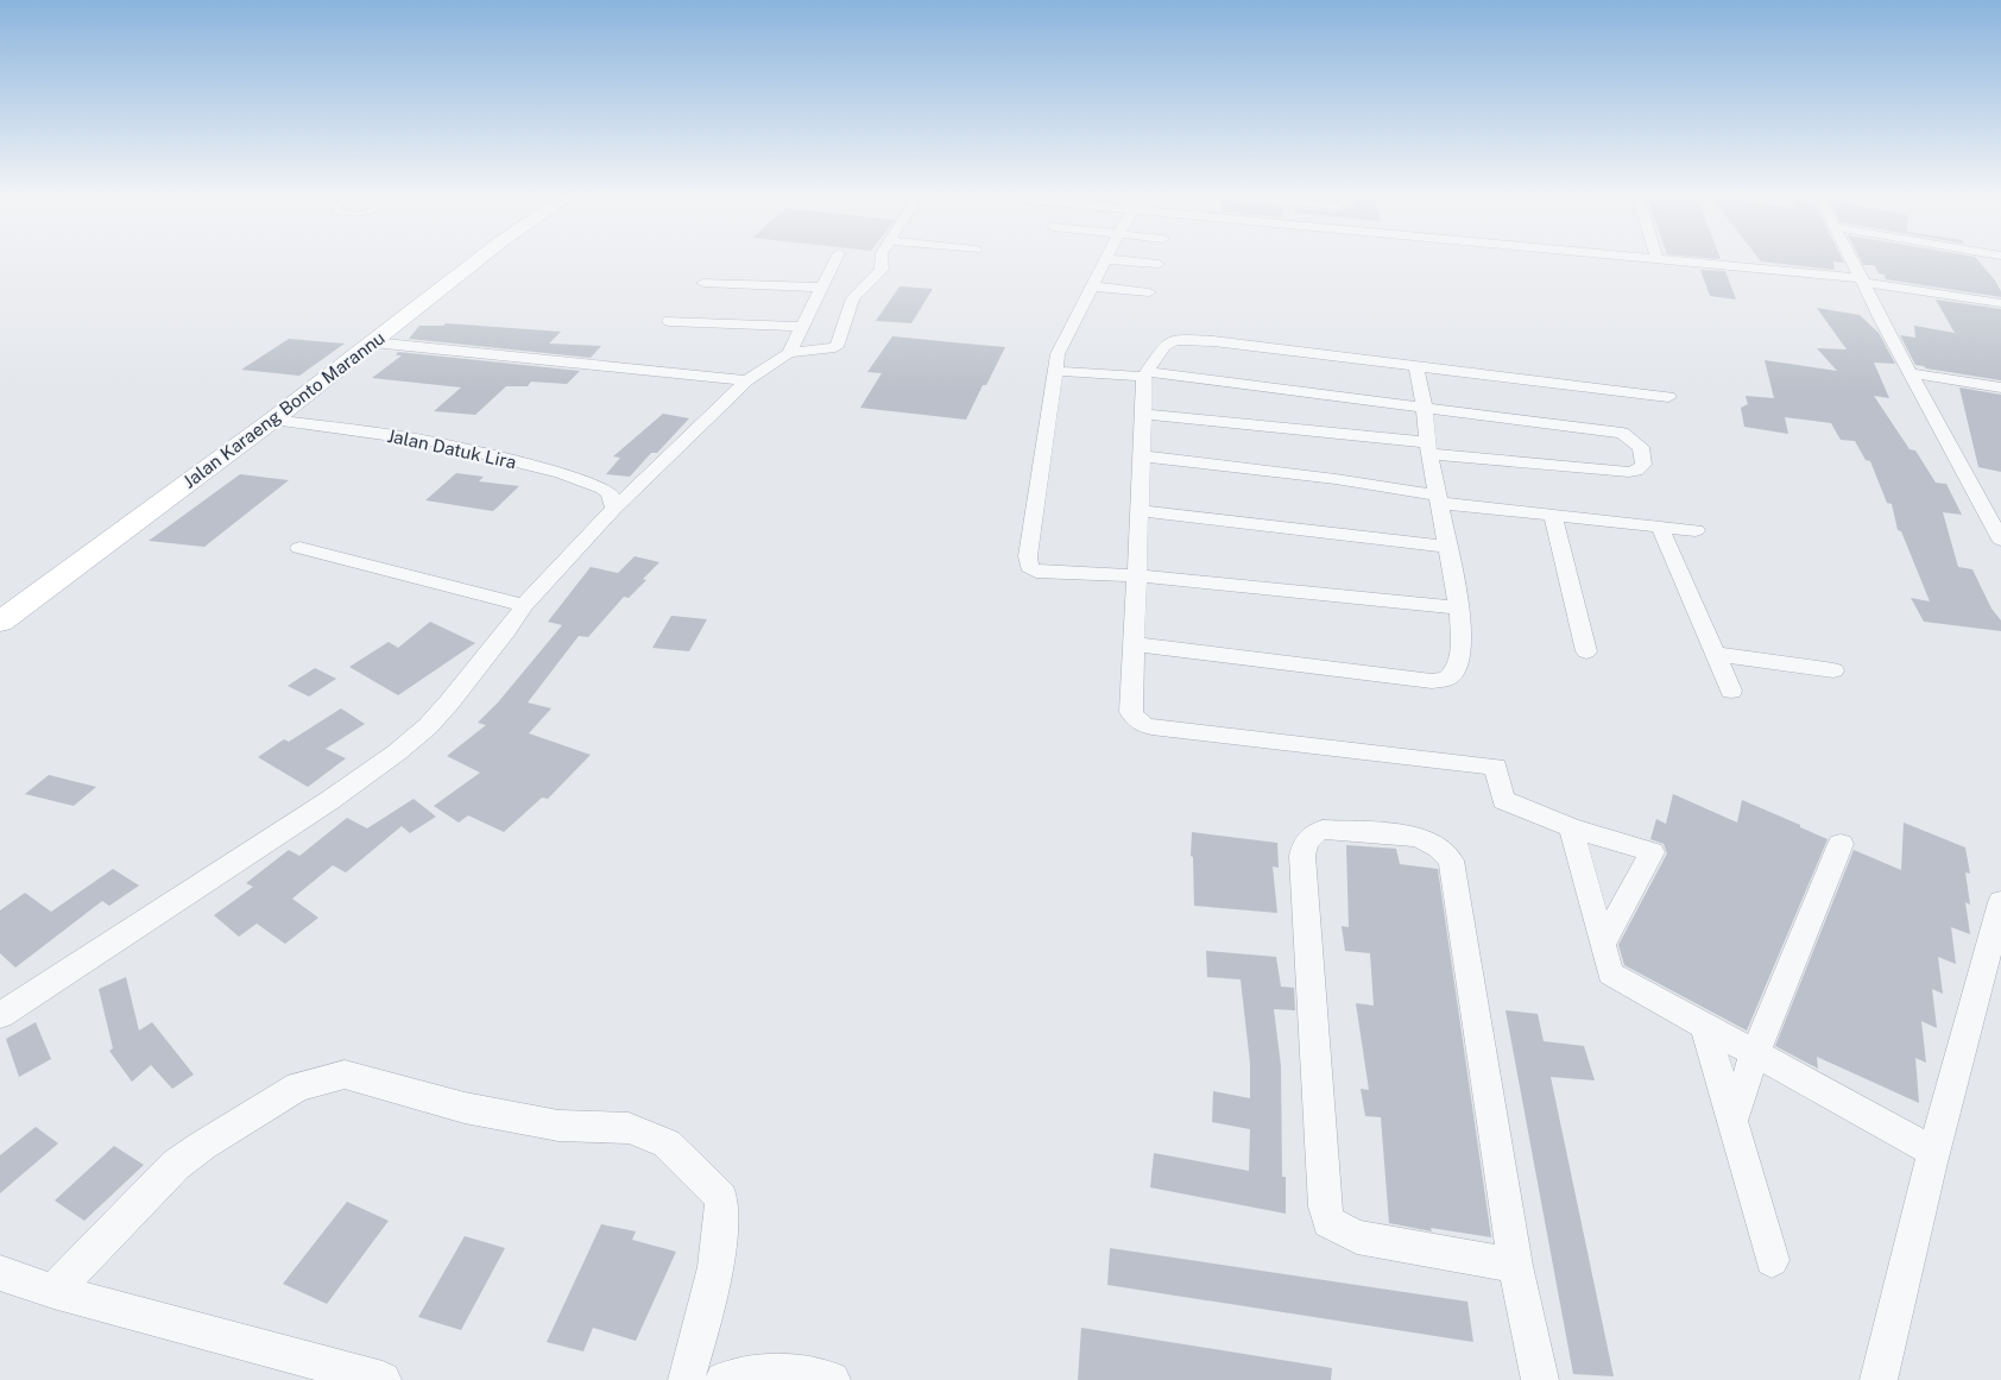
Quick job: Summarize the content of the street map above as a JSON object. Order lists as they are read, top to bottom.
{
  "streets": {
    "main road": ["Jalan Karaeng Bonto Marannu"],
    "street": ["Jalan Datuk Lira"]
  },
  "crossings": [
    ["Jalan Karaeng Bonto Marannu", "Jalan Datuk Lira"]
  ]
}
